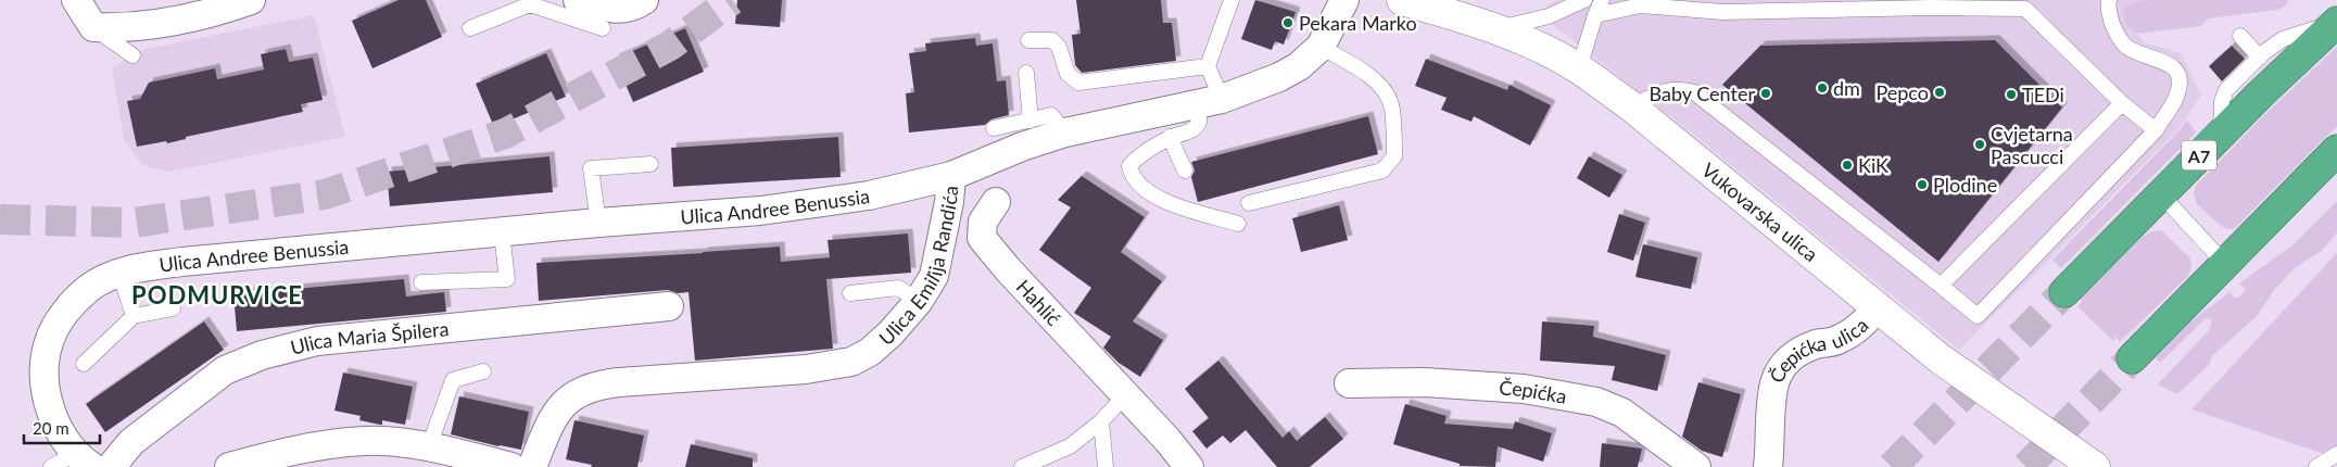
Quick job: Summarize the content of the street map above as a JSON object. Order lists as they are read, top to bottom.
{
  "streets": {
    "highway": ["A7"],
    "main road": ["Vukovarska ulica"],
    "street": [
      "Ulica Andree Benussia",
      "Ulica Emilija Randića",
      "Hahlić",
      "Ulica Maria Špilera",
      "Čepićka ulica",
      "Čepićka"
    ]
  },
  "crossings": [
    ["Ulica Andree Benussia", "Ulica Emilija Randića"],
    ["Vukovarska ulica", "Čepićka ulica"]
  ],
  "districts": ["PODMURVICE"],
  "places": [
    "Pekara Marko",
    "dm",
    "Pepco",
    "Baby Center",
    "TEDi",
    "Cvjetarna Pascucci",
    "KiK",
    "Plodine"
  ],
  "scale_bar": "20 m"
}
